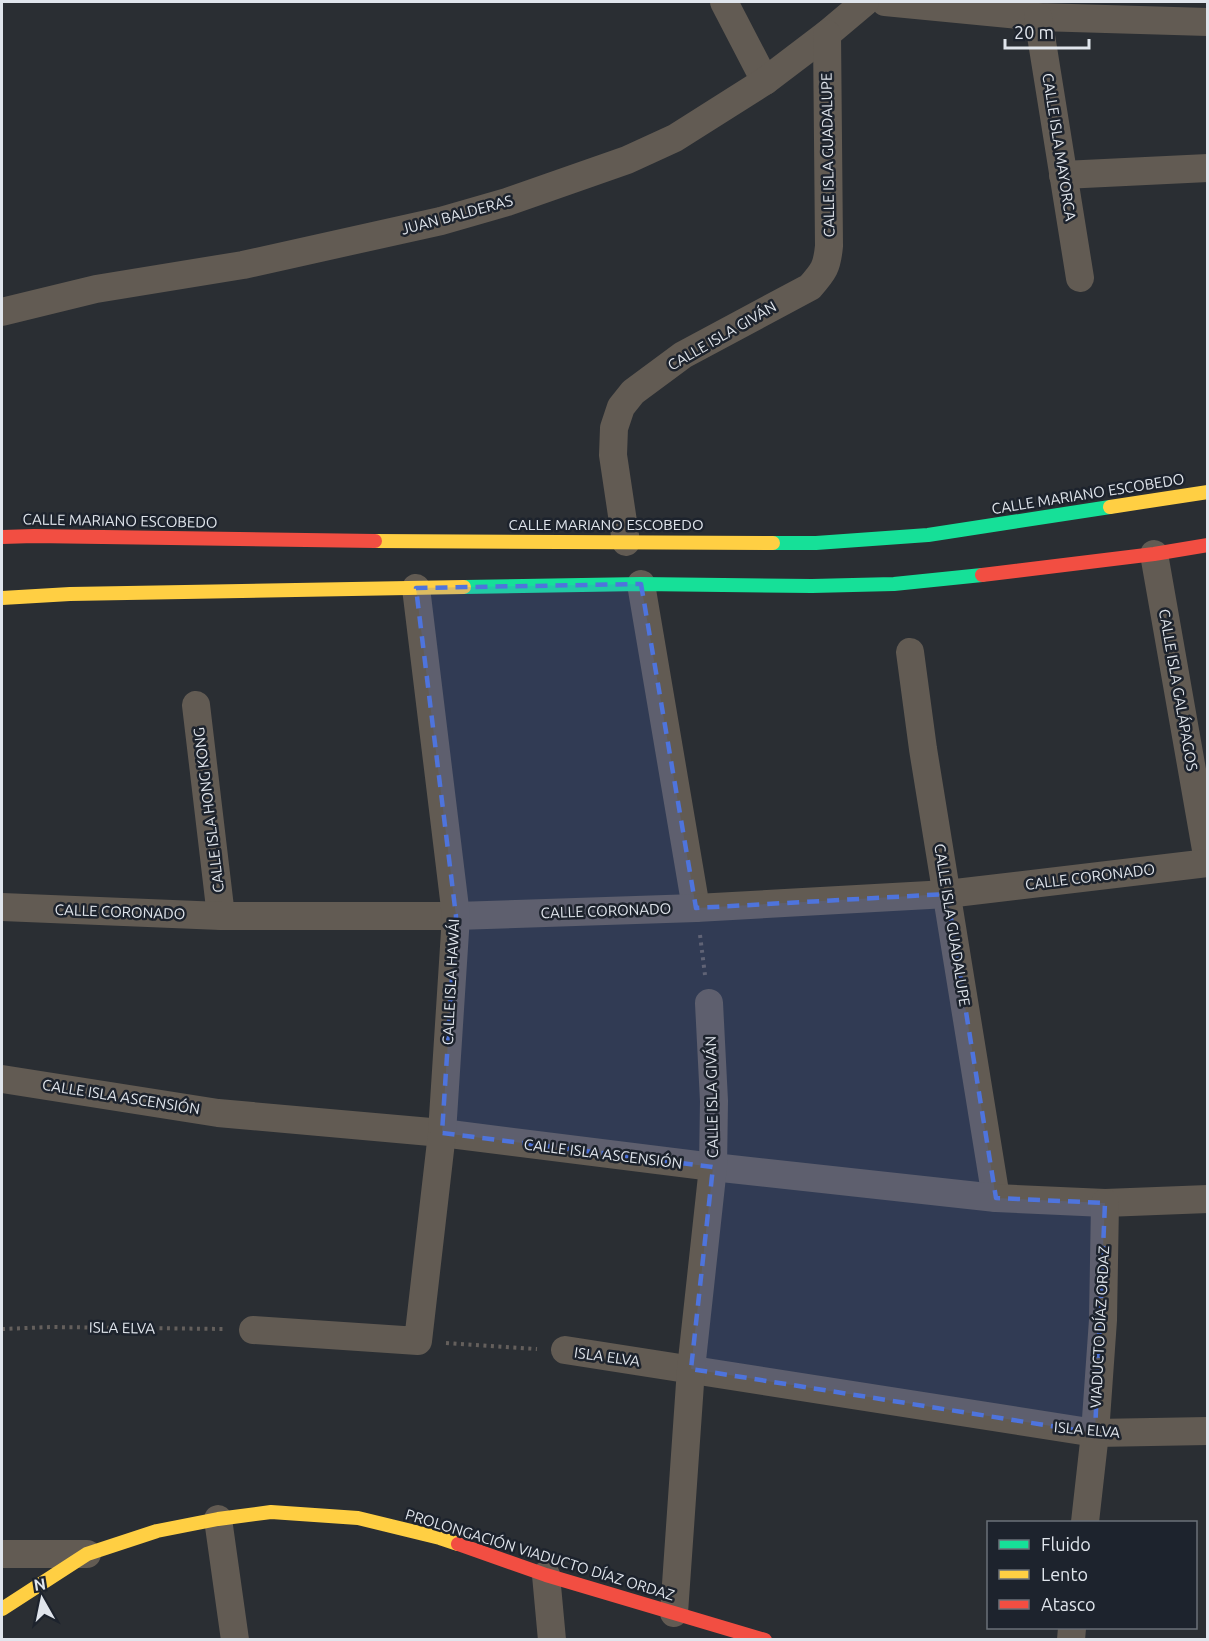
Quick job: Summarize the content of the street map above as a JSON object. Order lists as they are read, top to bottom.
{
  "streets": {
    "main road": ["CALLE MARIANO ESCOBEDO", "PROLONGACIÓN VIADUCTO DÍAZ ORDAZ"],
    "street": [
      "CALLE ISLA MAYORCA",
      "CALLE ISLA GUADALUPE",
      "JUAN BALDERAS",
      "CALLE ISLA GIVÁN",
      "CALLE ISLA GALÁPAGOS",
      "CALLE ISLA HONG KONG",
      "CALLE CORONADO",
      "CALLE ISLA HAWÁI",
      "CALLE ISLA ASCENSIÓN",
      "VIADUCTO DÍAZ ORDAZ",
      "ISLA ELVA"
    ]
  },
  "crossings": [
    ["CALLE ISLA GUADALUPE", "JUAN BALDERAS"],
    ["CALLE ISLA GUADALUPE", "CALLE ISLA GIVÁN"],
    ["CALLE ISLA GUADALUPE", "CALLE CORONADO"],
    ["CALLE ISLA GUADALUPE", "CALLE ISLA ASCENSIÓN"],
    ["CALLE ISLA GIVÁN", "CALLE MARIANO ESCOBEDO"],
    ["CALLE ISLA GIVÁN", "CALLE ISLA ASCENSIÓN"],
    ["CALLE ISLA GIVÁN", "ISLA ELVA"],
    ["CALLE ISLA GIVÁN", "PROLONGACIÓN VIADUCTO DÍAZ ORDAZ"],
    ["CALLE ISLA GALÁPAGOS", "CALLE CORONADO"],
    ["CALLE ISLA HONG KONG", "CALLE CORONADO"],
    ["CALLE CORONADO", "CALLE ISLA HAWÁI"],
    ["CALLE ISLA HAWÁI", "CALLE ISLA ASCENSIÓN"],
    ["CALLE ISLA HAWÁI", "ISLA ELVA"],
    ["CALLE ISLA ASCENSIÓN", "VIADUCTO DÍAZ ORDAZ"],
    ["VIADUCTO DÍAZ ORDAZ", "ISLA ELVA"]
  ],
  "legend": ["Fluido", "Lento", "Atasco"],
  "scale_bar": "20 m",
  "north": "top"
}
